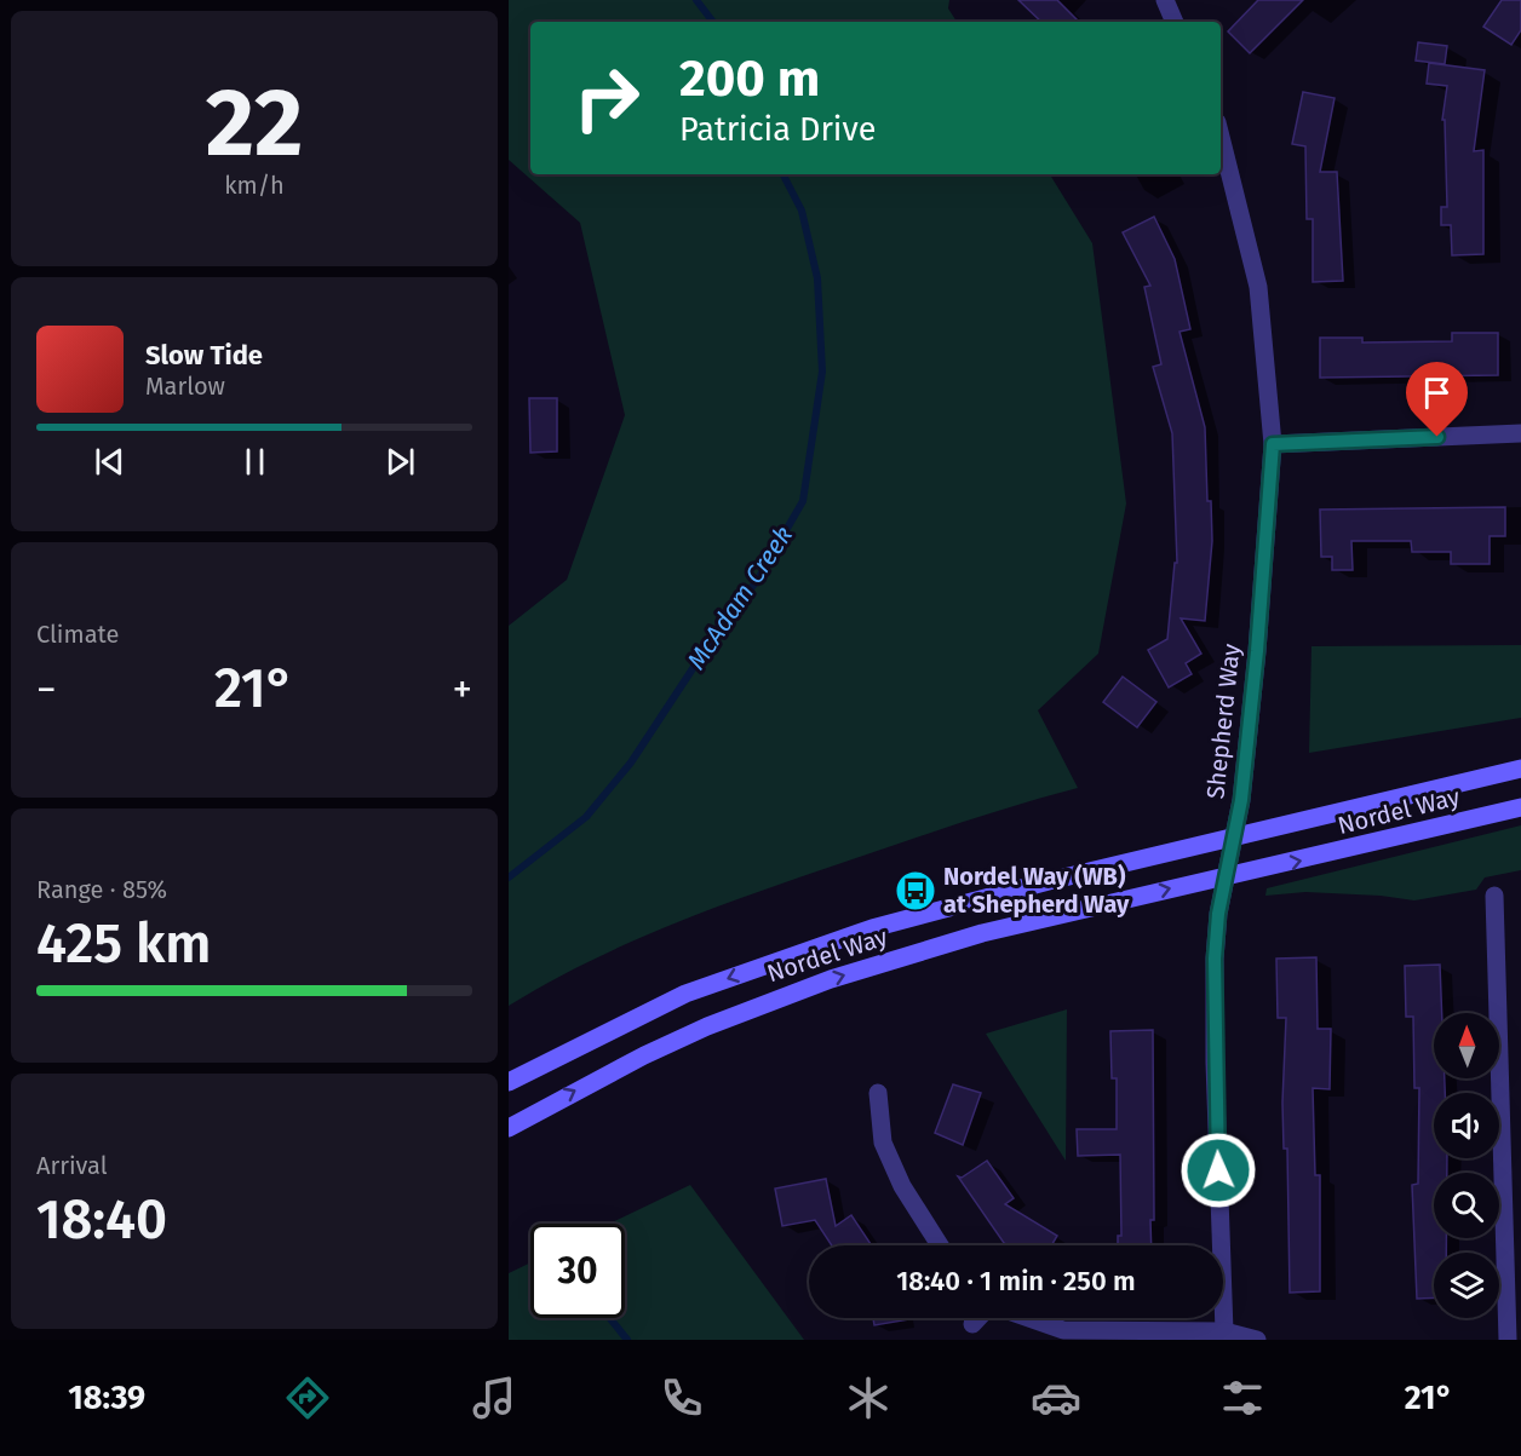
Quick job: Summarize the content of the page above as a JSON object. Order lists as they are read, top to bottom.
{
  "streets": {
    "main road": ["Nordel Way"],
    "street": ["Shepherd Way"]
  },
  "crossings": [
    ["Shepherd Way", "Nordel Way"]
  ],
  "water": ["McAdam Creek"],
  "places": {
    "bus stop": ["Nordel Way (WB) at Shepherd Way"]
  },
  "north": "top",
  "page": {
    "tile": [
      ["22", "km/h"],
      "Climate",
      ["Range · 85%", "425 km"],
      ["Arrival", "18:40"]
    ],
    "turn": ["200 m", "Patricia Drive"],
    "song": ["Slow Tide", "Marlow"],
    "heat": ["−", "21°", "+"],
    "limit": "30",
    "trip": "18:40 · 1 min · 250 m",
    "tabs": ["18:39", "21°"]
  }
}
